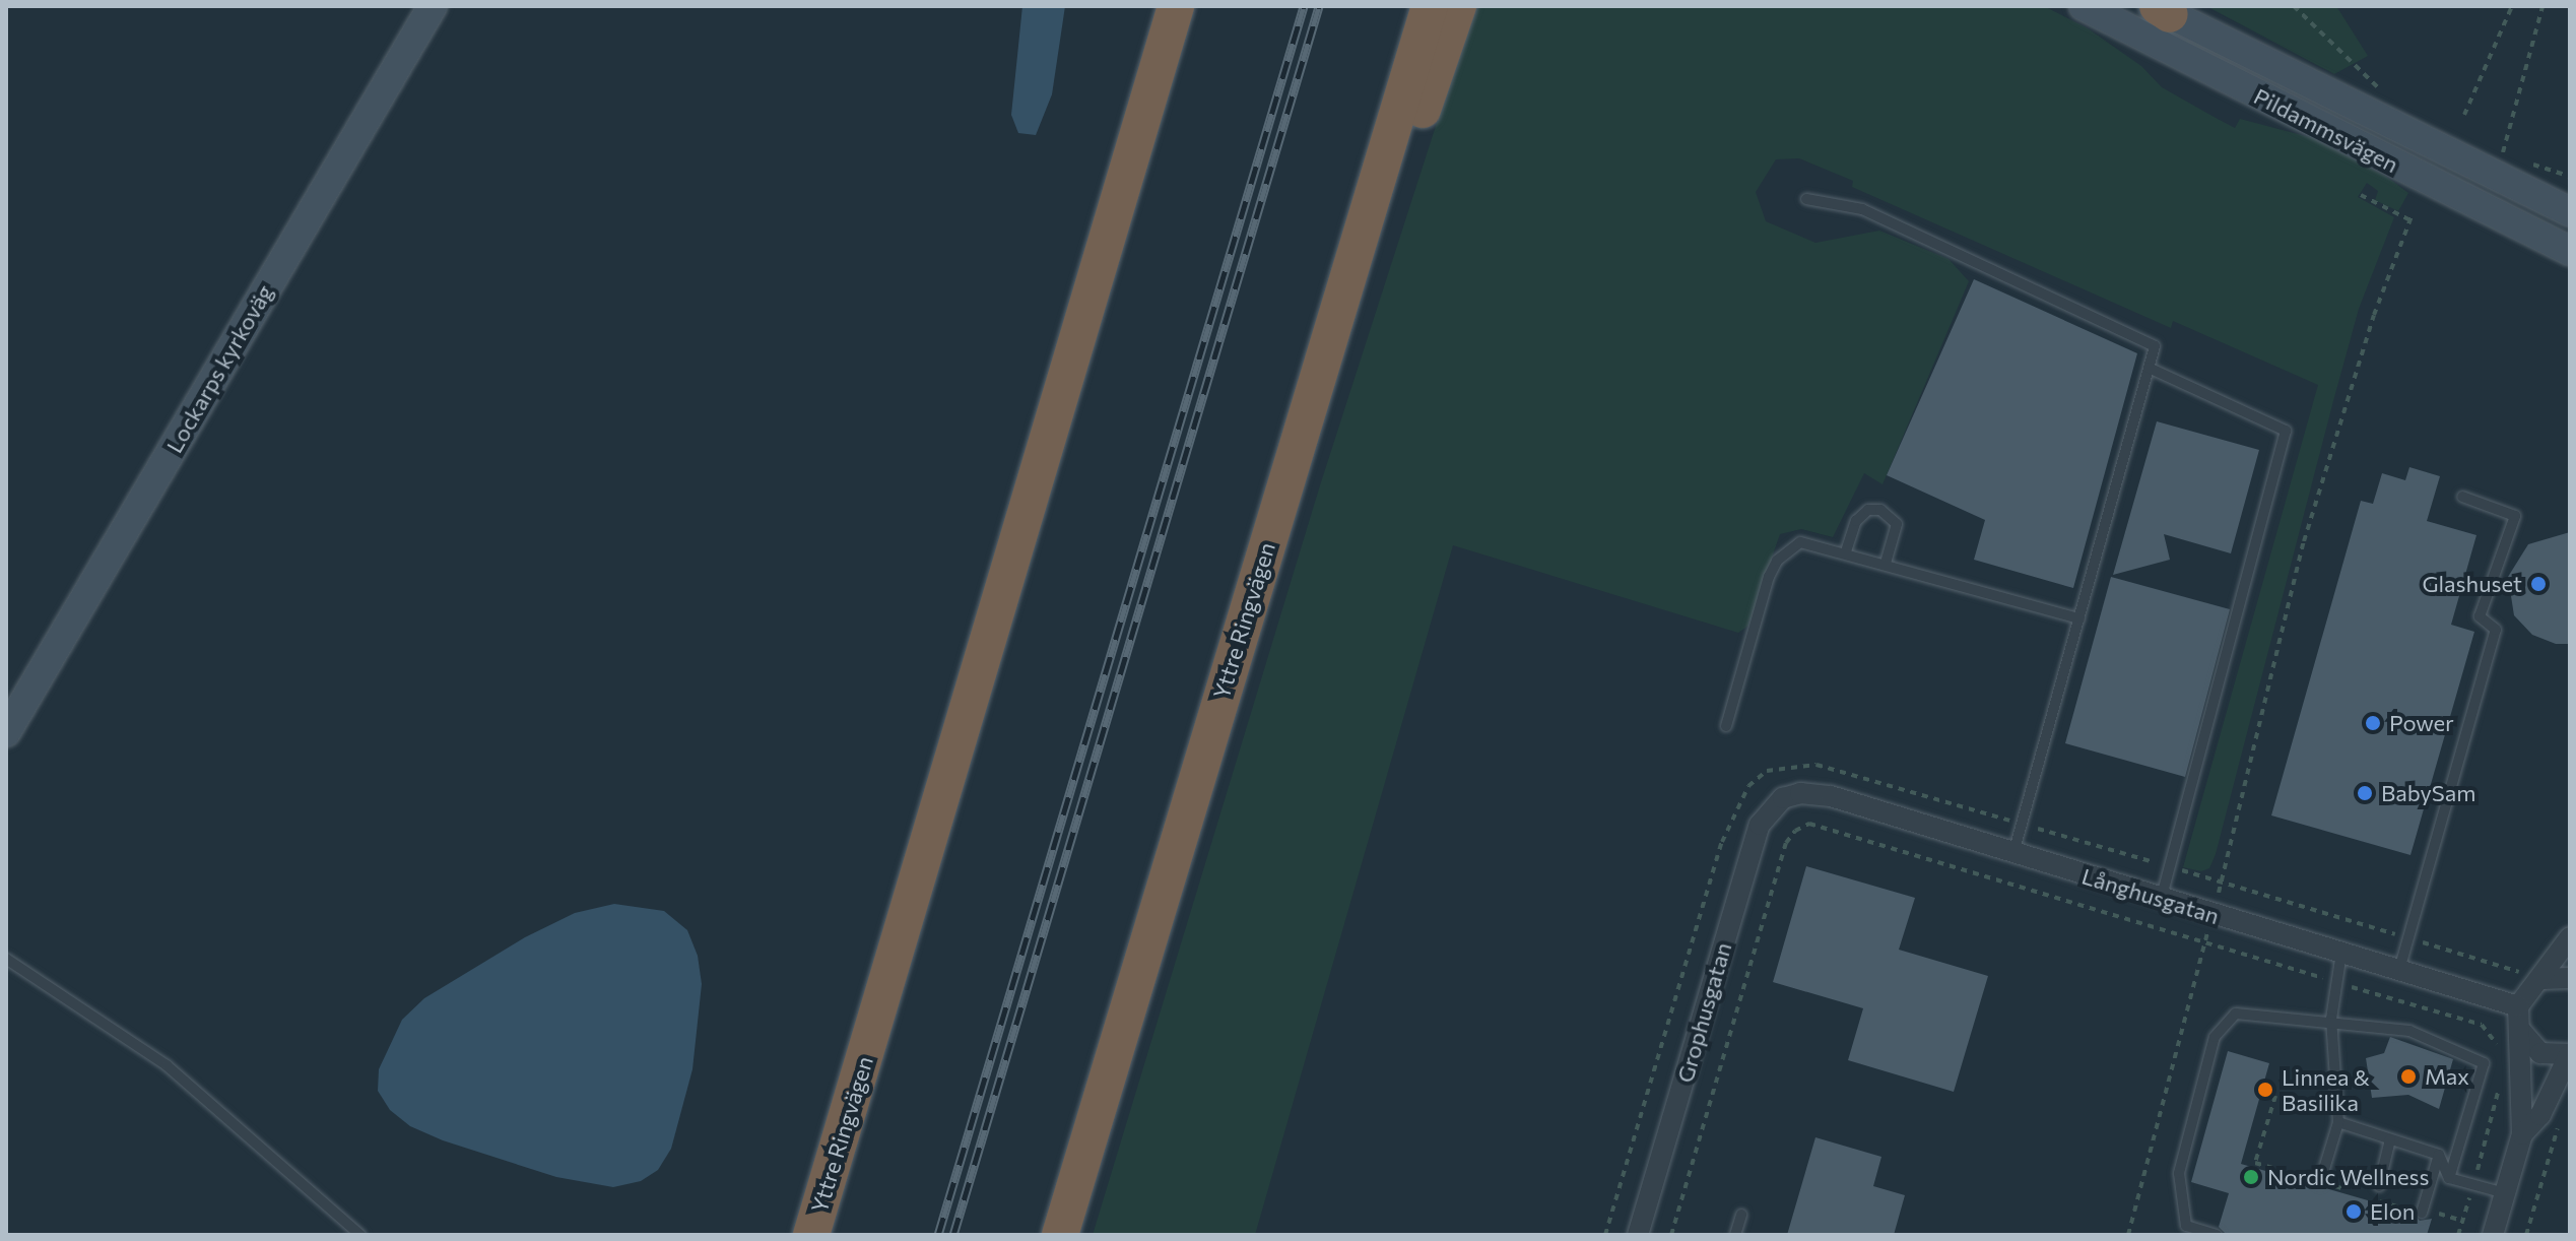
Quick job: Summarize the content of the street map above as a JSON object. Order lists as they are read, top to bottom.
{
  "streets": {
    "highway": ["Yttre Ringvägen"],
    "main road": ["Pildammsvägen", "Lockarps kyrkoväg"],
    "street": ["Långhusgatan", "Grophusgatan"]
  },
  "crossings": [
    ["Långhusgatan", "Grophusgatan"]
  ],
  "places": [
    "Glashuset",
    "Power",
    "BabySam",
    "Max",
    "Linnea & Basilika",
    "Nordic Wellness",
    "Elon"
  ]
}
